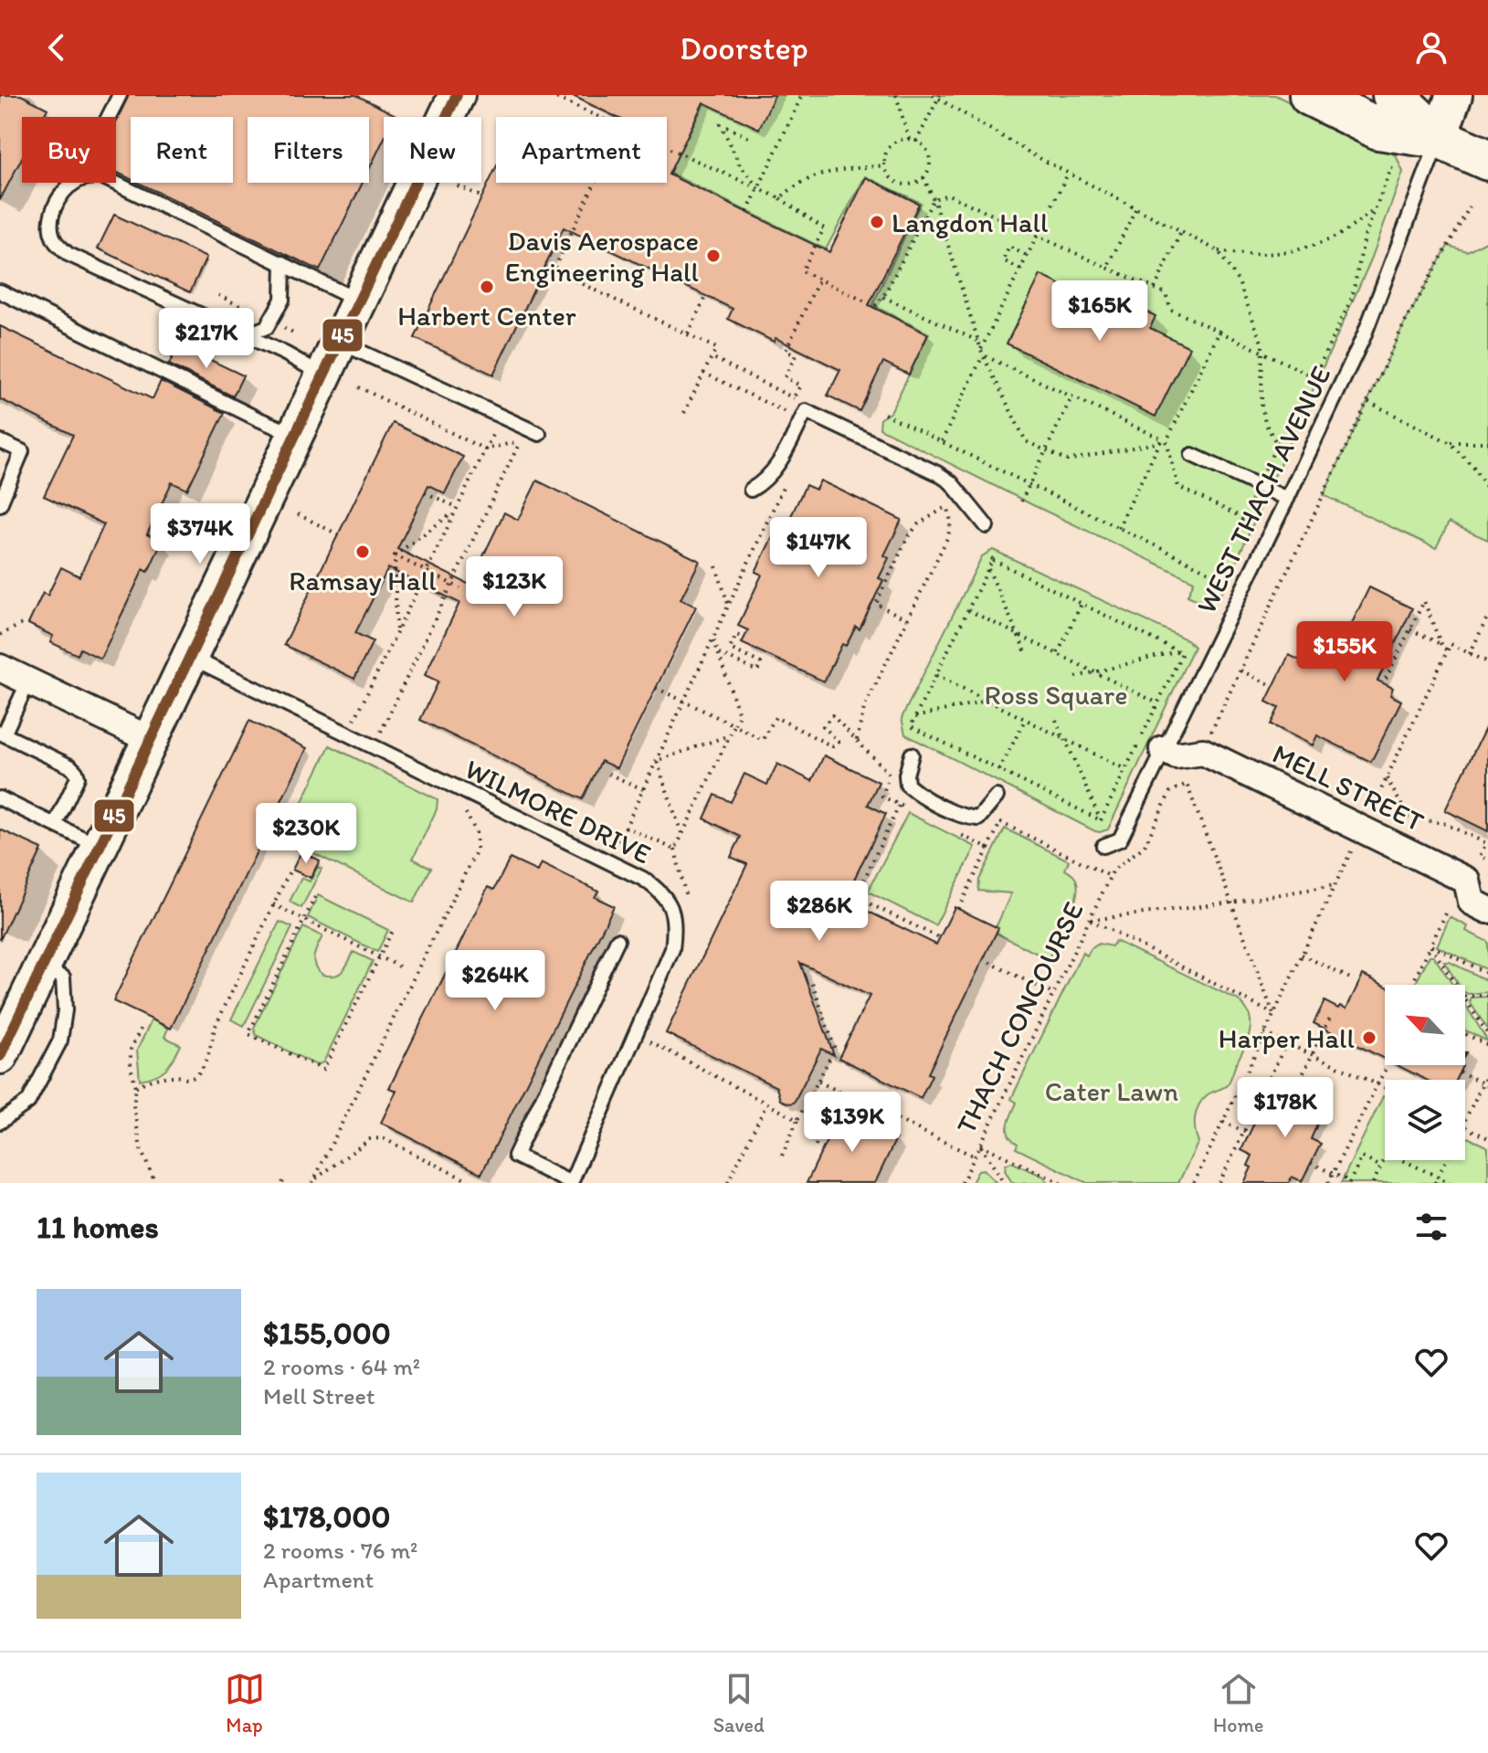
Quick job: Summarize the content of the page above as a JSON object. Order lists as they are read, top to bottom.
{
  "streets": {
    "street": ["MELL STREET"],
    "lane": ["WEST THACH AVENUE", "WILMORE DRIVE"],
    "path": ["THACH CONCOURSE"]
  },
  "crossings": [
    ["WEST THACH AVENUE", "MELL STREET"]
  ],
  "parks": ["Ross Square", "Cater Lawn"],
  "places": [
    "Langdon Hall",
    "Davis Aerospace Engineering Hall",
    "Harbert Center",
    "Ramsay Hall",
    "Harper Hall"
  ],
  "lines": ["transit line 45"],
  "north": "top left",
  "page": {
    "header": "Doorstep",
    "chip": [
      "Buy",
      "Rent",
      "Filters",
      "New",
      "Apartment"
    ],
    "price": [
      "$165K",
      "$217K",
      "$374K",
      "$147K",
      "$123K",
      "$155K",
      "$230K",
      "$286K",
      "$264K",
      "$178K",
      "$139K"
    ],
    "heading": "11 homes",
    "list": [
      {
        "name": "$155,000",
        "note": "2 rooms · 64 m² · Mell Street"
      },
      {
        "name": "$178,000",
        "note": "2 rooms · 76 m² · Apartment"
      }
    ],
    "tabs": ["Map", "Saved", "Home"]
  }
}
